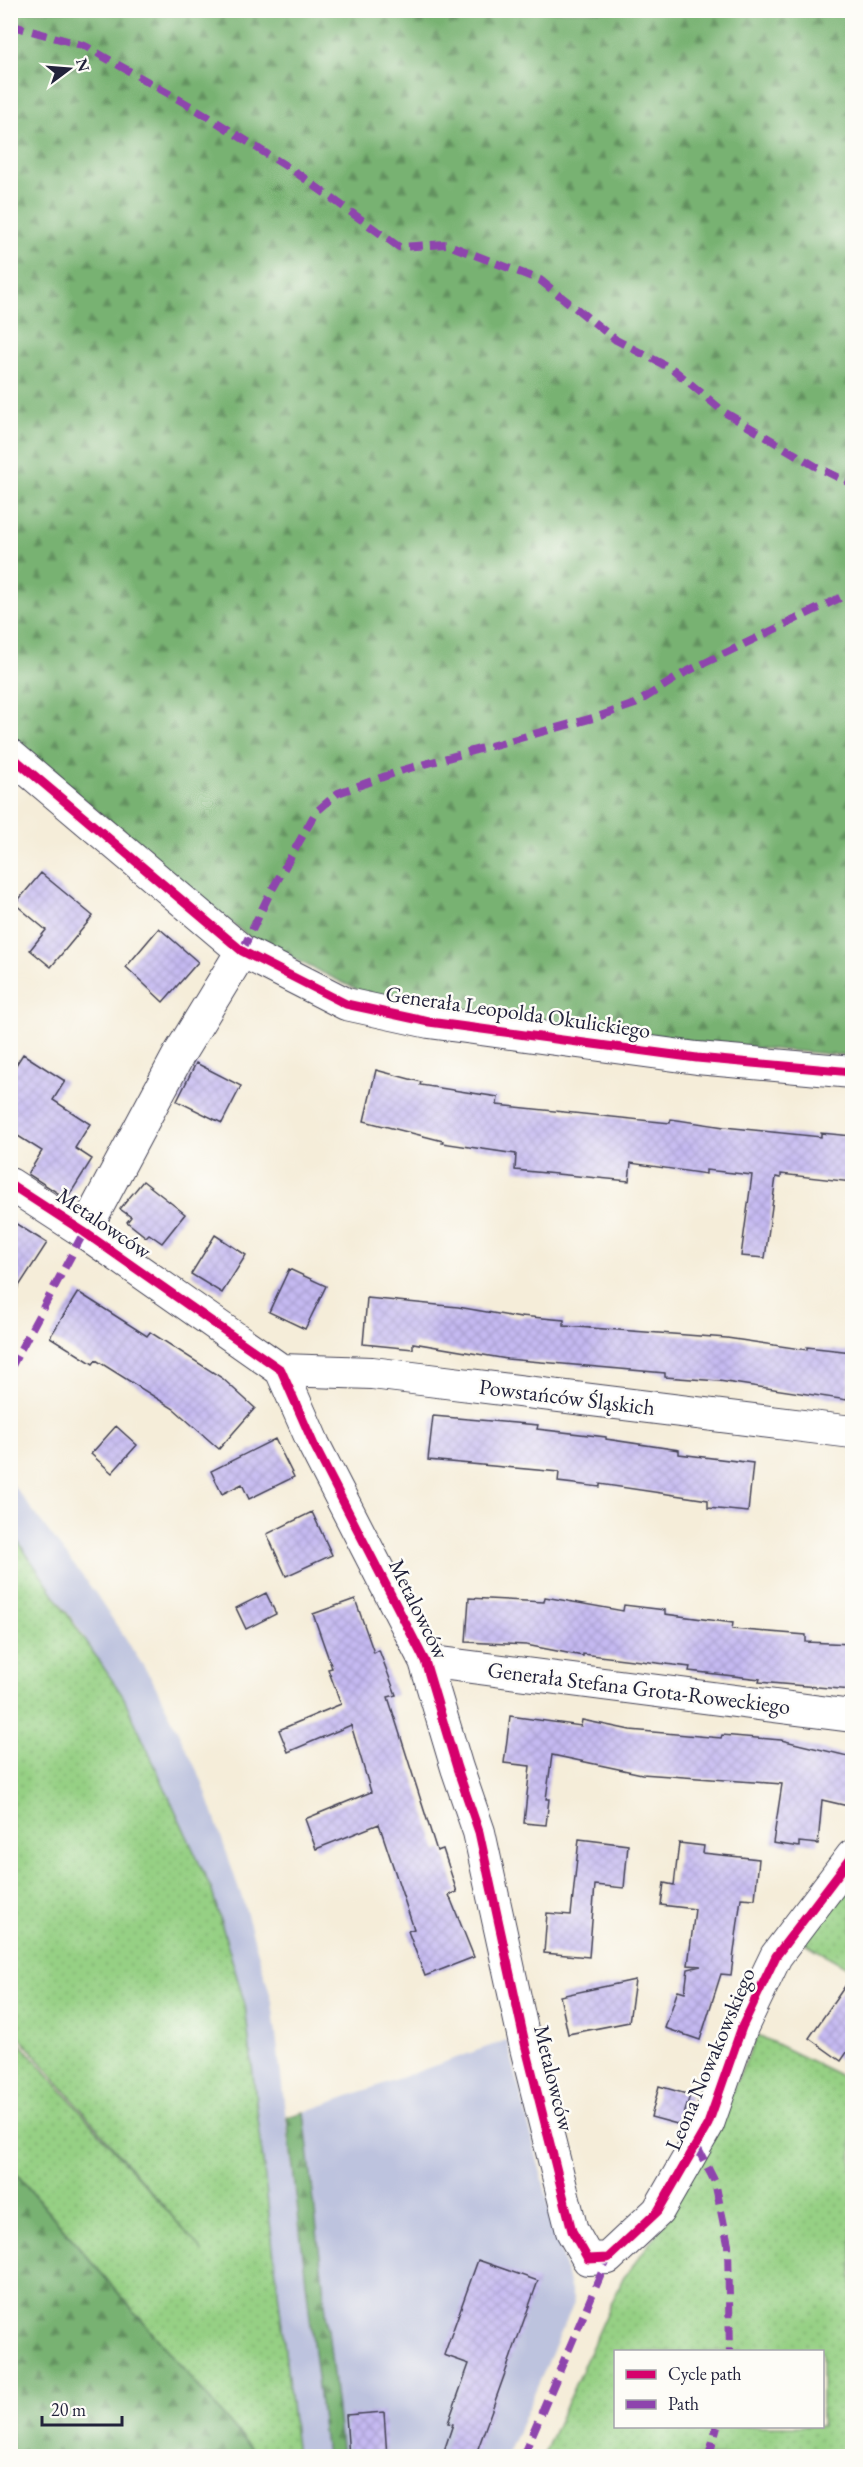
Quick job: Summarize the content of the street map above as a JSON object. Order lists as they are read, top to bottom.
{
  "streets": {
    "street": [
      "Generała Leopolda Okulickiego",
      "Metalowców",
      "Powstańców Śląskich",
      "Generała Stefana Grota-Roweckiego",
      "Leona Nowakowskiego"
    ]
  },
  "crossings": [
    ["Metalowców", "Powstańców Śląskich"],
    ["Metalowców", "Generała Stefana Grota-Roweckiego"],
    ["Metalowców", "Leona Nowakowskiego"]
  ],
  "legend": ["Cycle path", "Path"],
  "scale_bar": "20 m",
  "north": "right"
}
